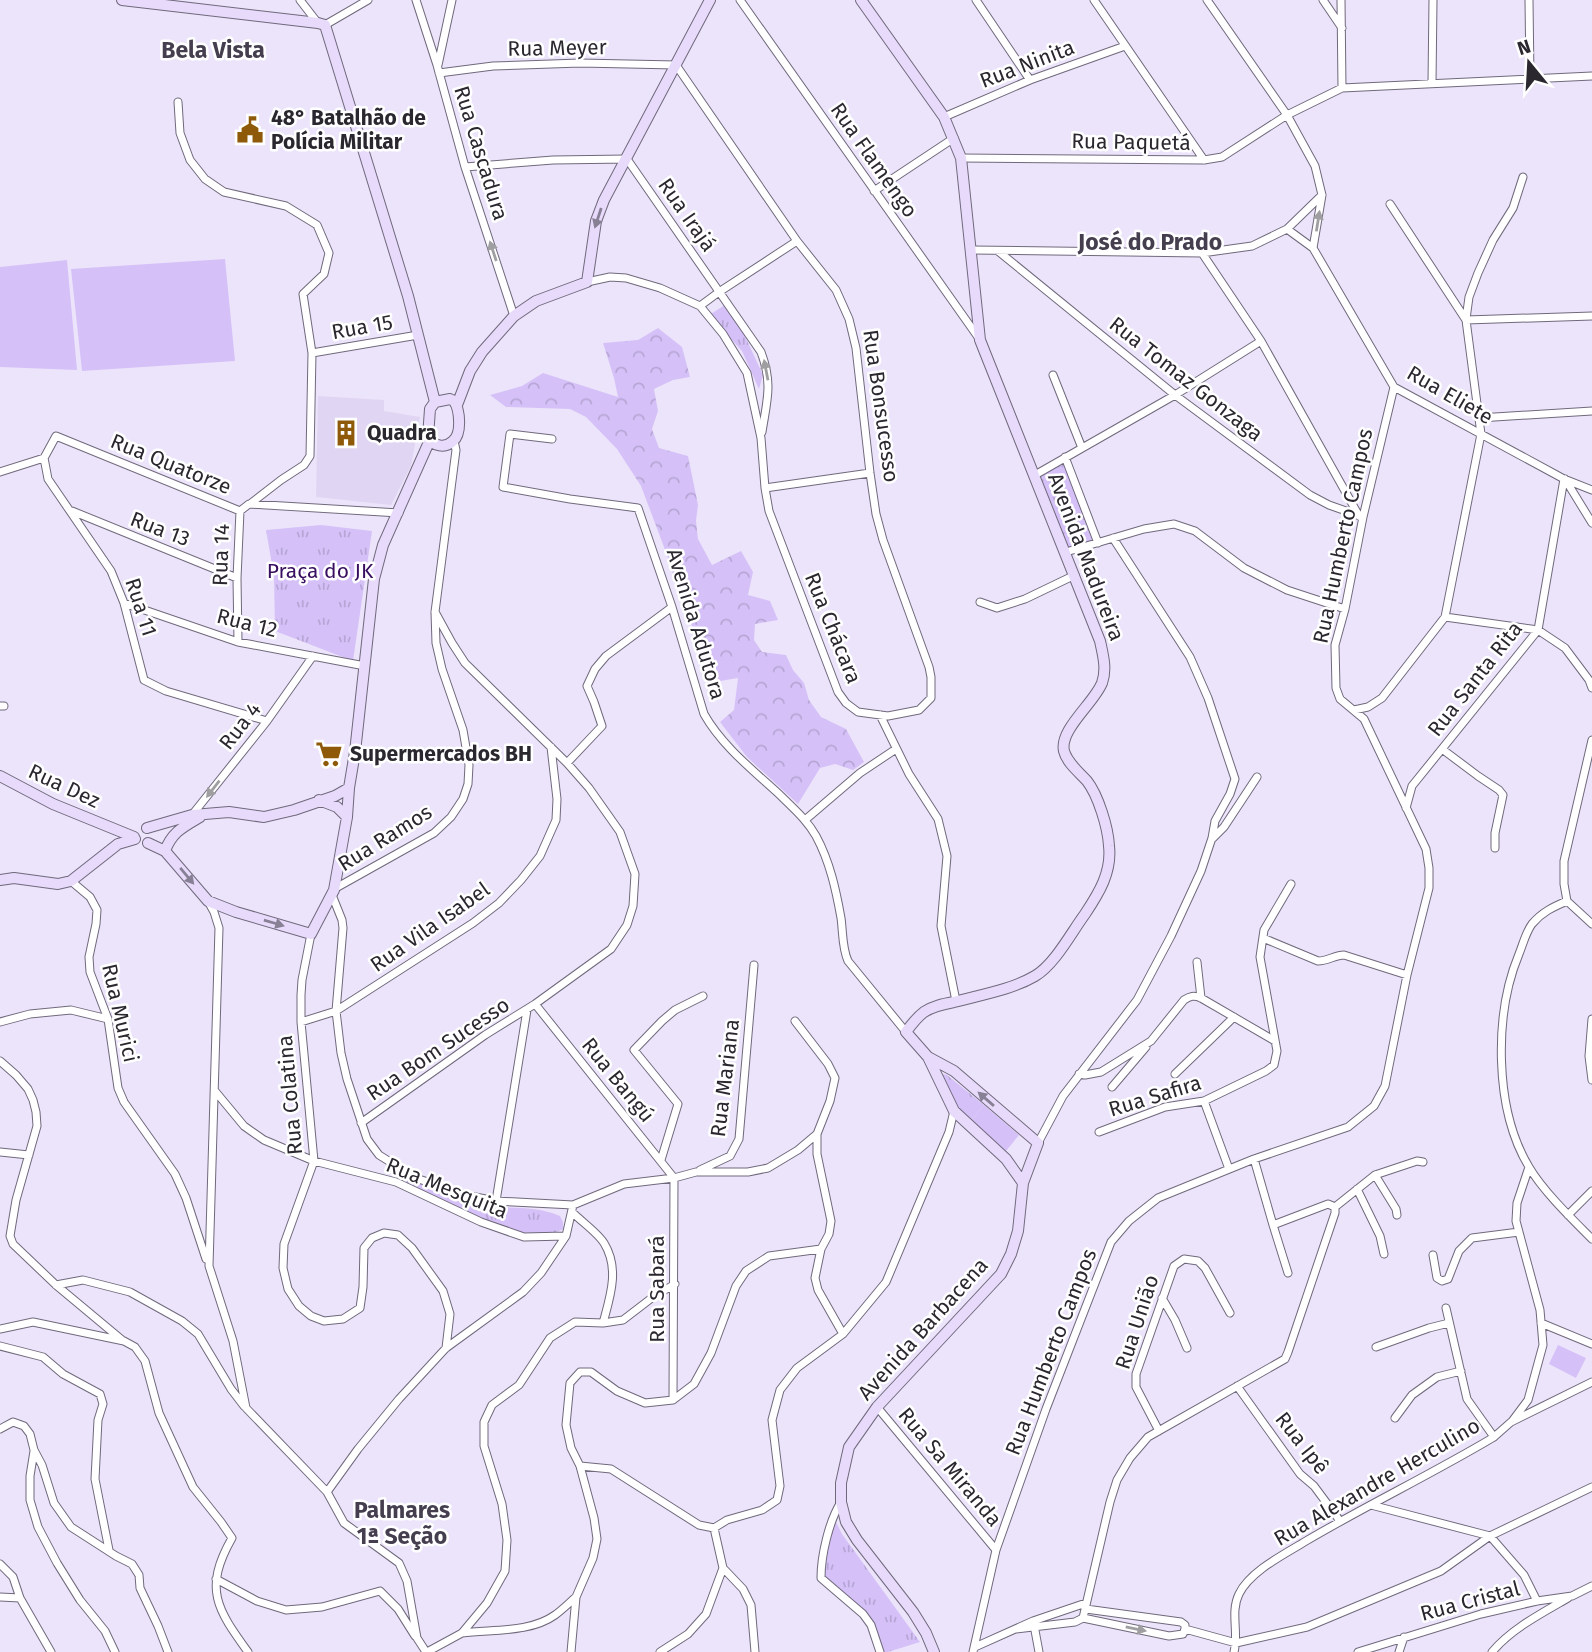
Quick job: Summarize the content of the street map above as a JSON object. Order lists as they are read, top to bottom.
{
  "streets": {
    "street": [
      "Rua Meyer",
      "Rua Ninita",
      "Rua Paquetá",
      "Rua Cascadura",
      "Rua Flamengo",
      "Rua Irajá",
      "Rua 15",
      "Rua Tomaz Gonzaga",
      "Rua Eliete",
      "Rua Bonsucesso",
      "Rua Quatorze",
      "Rua 13",
      "Rua Humberto Campos",
      "Rua 14",
      "Avenida Madureira",
      "Rua 11",
      "Rua 12",
      "Avenida Adutora",
      "Rua Chácara",
      "Rua Santa Rita",
      "Rua 4",
      "Rua Dez",
      "Rua Ramos",
      "Rua Vila Isabel",
      "Rua Murici",
      "Rua Bom Sucesso",
      "Rua Mariana",
      "Rua Bangú",
      "Rua Colatina",
      "Rua Safira",
      "Rua Mesquita",
      "Rua Sabará",
      "Rua União",
      "Avenida Barbacena",
      "Rua Ipê",
      "Rua Sa Miranda",
      "Rua Alexandre Herculino",
      "Rua Cristal"
    ]
  },
  "crossings": [
    ["Rua Meyer", "Rua Cascadura"],
    ["Rua Meyer", "Rua Bonsucesso"],
    ["Rua Ninita", "Avenida Madureira"],
    ["Rua Paquetá", "Avenida Madureira"],
    ["Rua Flamengo", "Avenida Madureira"],
    ["Rua Irajá", "Rua Chácara"],
    ["Rua Tomaz Gonzaga", "Rua Humberto Campos"],
    ["Rua Eliete", "Rua Humberto Campos"],
    ["Rua Eliete", "Rua Santa Rita"],
    ["Rua Bonsucesso", "Rua Chácara"],
    ["Rua Quatorze", "Rua 14"],
    ["Rua Quatorze", "Rua 11"],
    ["Rua 13", "Rua 14"],
    ["Rua 13", "Rua 11"],
    ["Rua Humberto Campos", "Rua Santa Rita"],
    ["Rua Humberto Campos", "Rua Sa Miranda"],
    ["Rua 14", "Rua 12"],
    ["Avenida Madureira", "Avenida Adutora"],
    ["Rua 11", "Rua 12"],
    ["Rua 11", "Rua 4"],
    ["Rua 12", "Rua 4"],
    ["Rua Vila Isabel", "Rua Colatina"],
    ["Rua Bom Sucesso", "Rua Bangú"],
    ["Rua Bangú", "Rua Sabará"],
    ["Rua Colatina", "Rua Mesquita"],
    ["Rua Safira", "Avenida Barbacena"],
    ["Avenida Barbacena", "Rua Sa Miranda"],
    ["Rua Ipê", "Rua Alexandre Herculino"]
  ],
  "one_way": ["Rua Cascadura", "Rua 4"],
  "districts": ["Bela Vista", "José do Prado", "Palmares 1ª Seção"],
  "parks": ["Praça do JK"],
  "places": {
    "public building": ["48° Batalhão de Polícia Militar"],
    "building": ["Quadra"],
    "supermarket": ["Supermercados BH"]
  },
  "north": "top"
}
